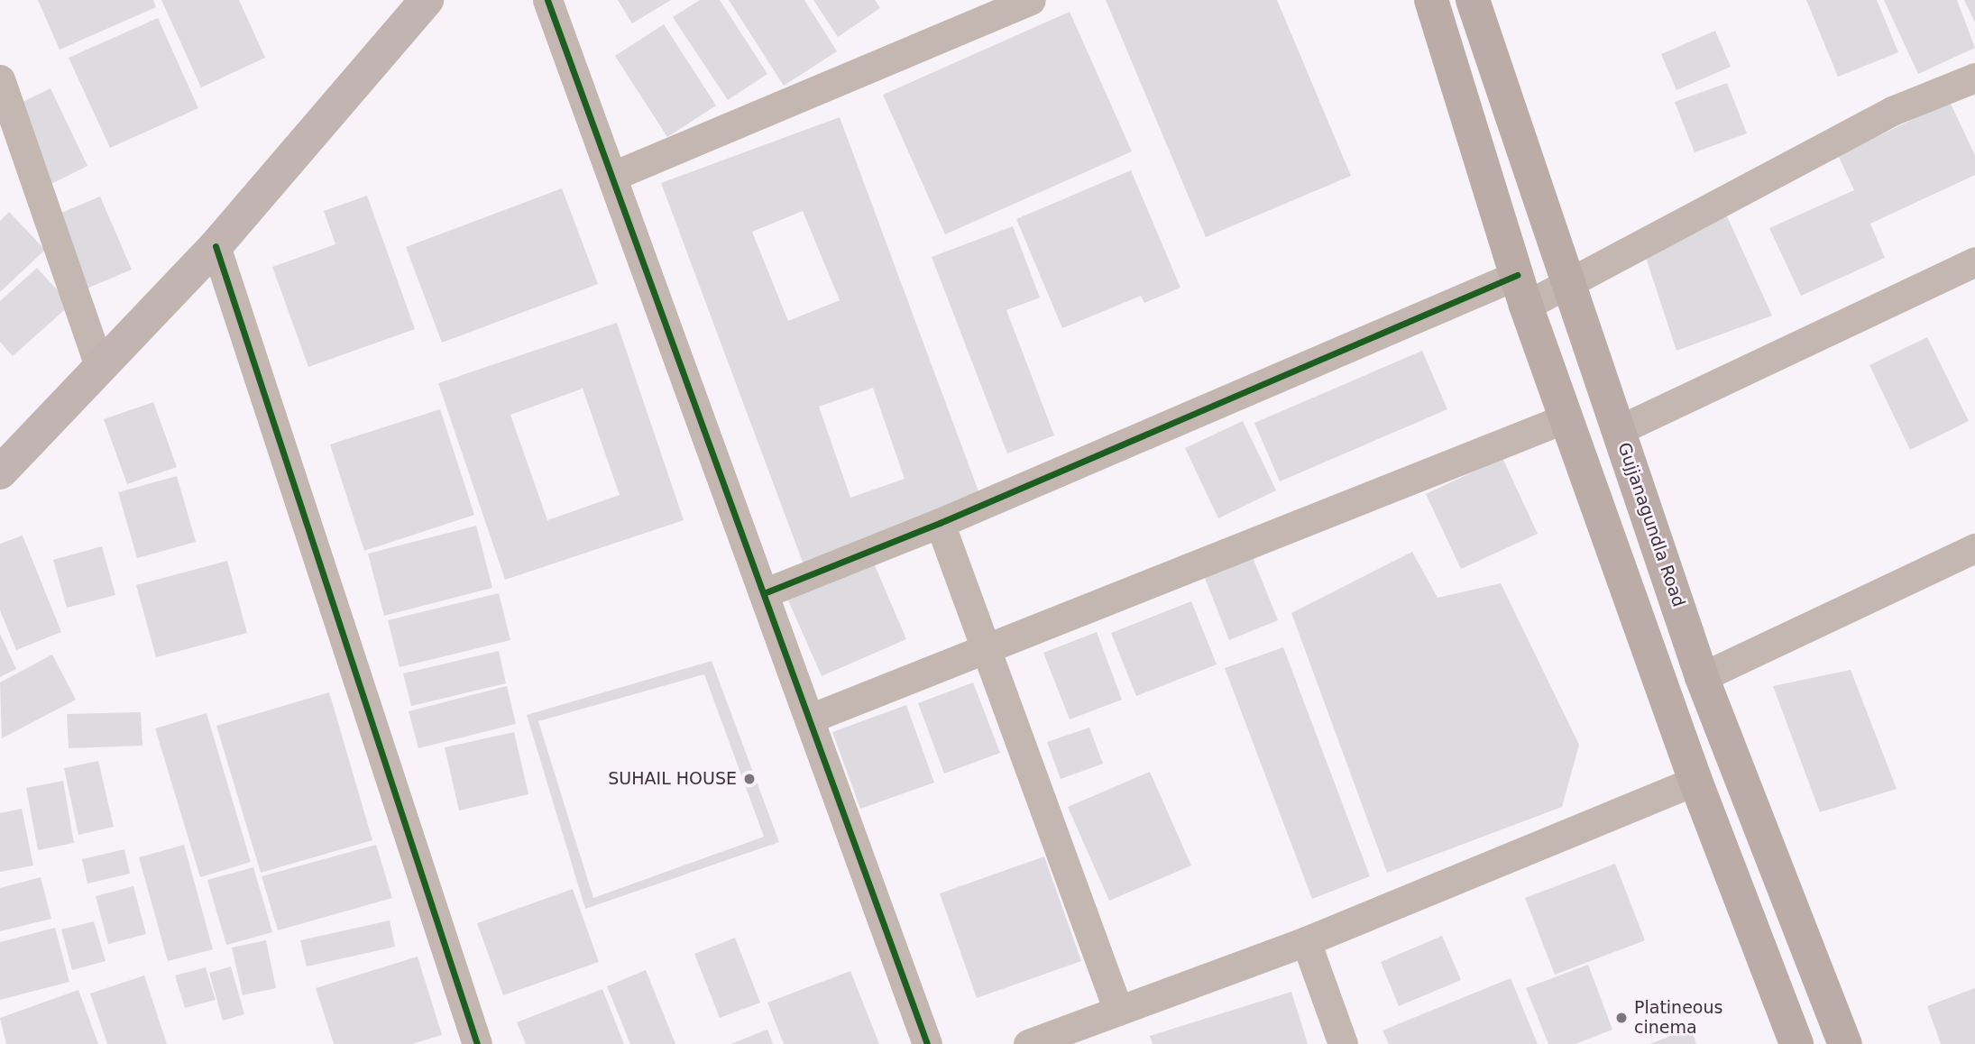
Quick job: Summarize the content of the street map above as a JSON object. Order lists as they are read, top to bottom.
{
  "streets": {
    "main road": ["Gujjanagundla Road"]
  },
  "places": ["SUHAIL HOUSE", "Platineous cinema"]
}
